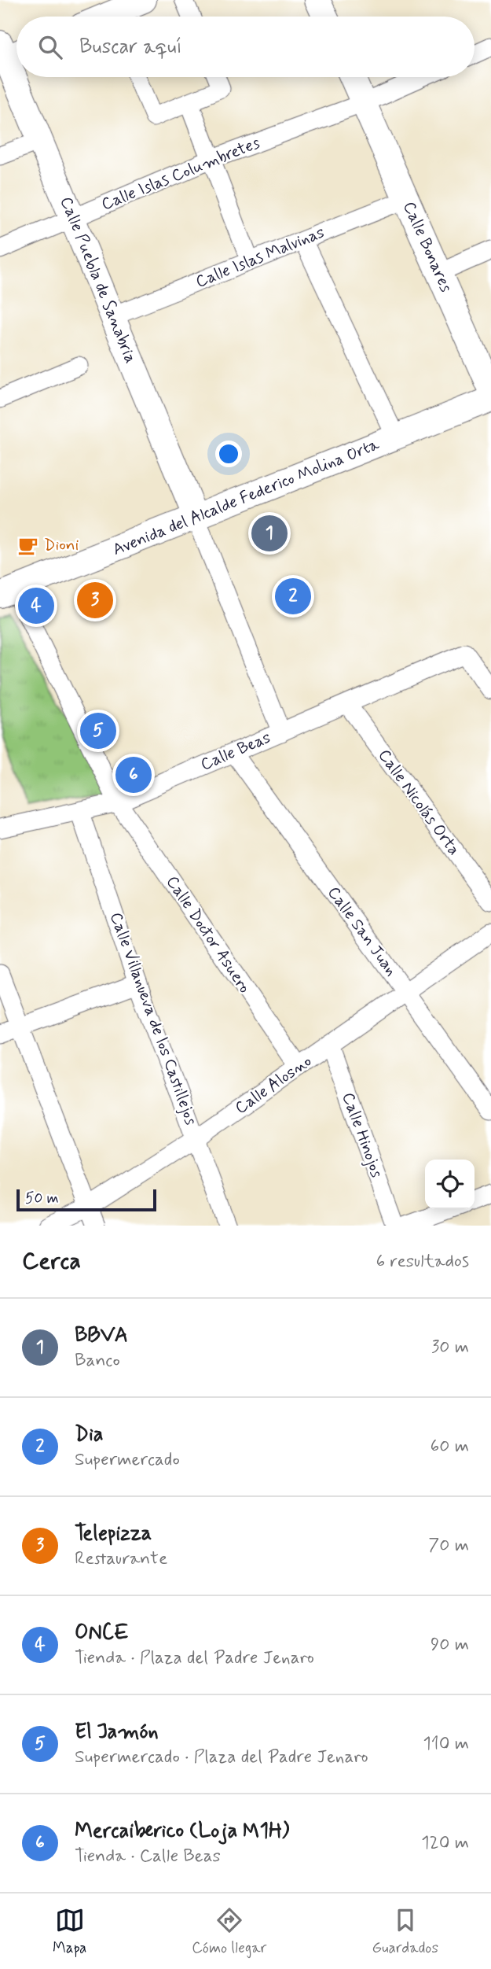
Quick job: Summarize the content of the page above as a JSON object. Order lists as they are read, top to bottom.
{
  "streets": {
    "street": [
      "Calle Islas Columbretes",
      "Calle Bonares",
      "Calle Islas Malvinas",
      "Calle Puebla de Sanabria",
      "Avenida del Alcalde Federico Molina Orta",
      "Calle Beas",
      "Calle Nicolás Orta",
      "Calle San Juan",
      "Calle Doctor Asuero",
      "Calle Villanueva de los Castillejos",
      "Calle Alosno",
      "Calle Hinojos"
    ]
  },
  "crossings": [
    ["Calle Islas Columbretes", "Calle Bonares"],
    ["Calle Islas Columbretes", "Calle Puebla de Sanabria"],
    ["Calle Bonares", "Calle Islas Malvinas"],
    ["Calle Islas Malvinas", "Calle Puebla de Sanabria"],
    ["Calle Puebla de Sanabria", "Avenida del Alcalde Federico Molina Orta"],
    ["Avenida del Alcalde Federico Molina Orta", "Calle Doctor Asuero"],
    ["Calle Beas", "Calle Nicolás Orta"],
    ["Calle Beas", "Calle San Juan"],
    ["Calle Beas", "Calle Doctor Asuero"],
    ["Calle Beas", "Calle Villanueva de los Castillejos"],
    ["Calle San Juan", "Calle Alosno"],
    ["Calle Doctor Asuero", "Calle Alosno"],
    ["Calle Villanueva de los Castillejos", "Calle Alosno"],
    ["Calle Alosno", "Calle Hinojos"]
  ],
  "places": {
    "cafe": ["Dioni"]
  },
  "scale_bar": "50 m",
  "page": {
    "search": "Buscar aquí",
    "pins": [
      "1",
      "2",
      "3",
      "4",
      "5",
      "6"
    ],
    "scale": "50 m",
    "heading": ["Cerca", "6 resultados"],
    "list": [
      {
        "mark": "1",
        "name": "BBVA",
        "note": "Banco",
        "value": "30 m"
      },
      {
        "mark": "2",
        "name": "Dia",
        "note": "Supermercado",
        "value": "60 m"
      },
      {
        "mark": "3",
        "name": "Telepizza",
        "note": "Restaurante",
        "value": "70 m"
      },
      {
        "mark": "4",
        "name": "ONCE",
        "note": "Tienda · Plaza del Padre Jenaro",
        "value": "90 m"
      },
      {
        "mark": "5",
        "name": "El Jamón",
        "note": "Supermercado · Plaza del Padre Jenaro",
        "value": "110 m"
      },
      {
        "mark": "6",
        "name": "Mercaiberico (Loja M1H)",
        "note": "Tienda · Calle Beas",
        "value": "120 m"
      }
    ],
    "nav": ["Mapa", "Cómo llegar", "Guardados"]
  }
}
